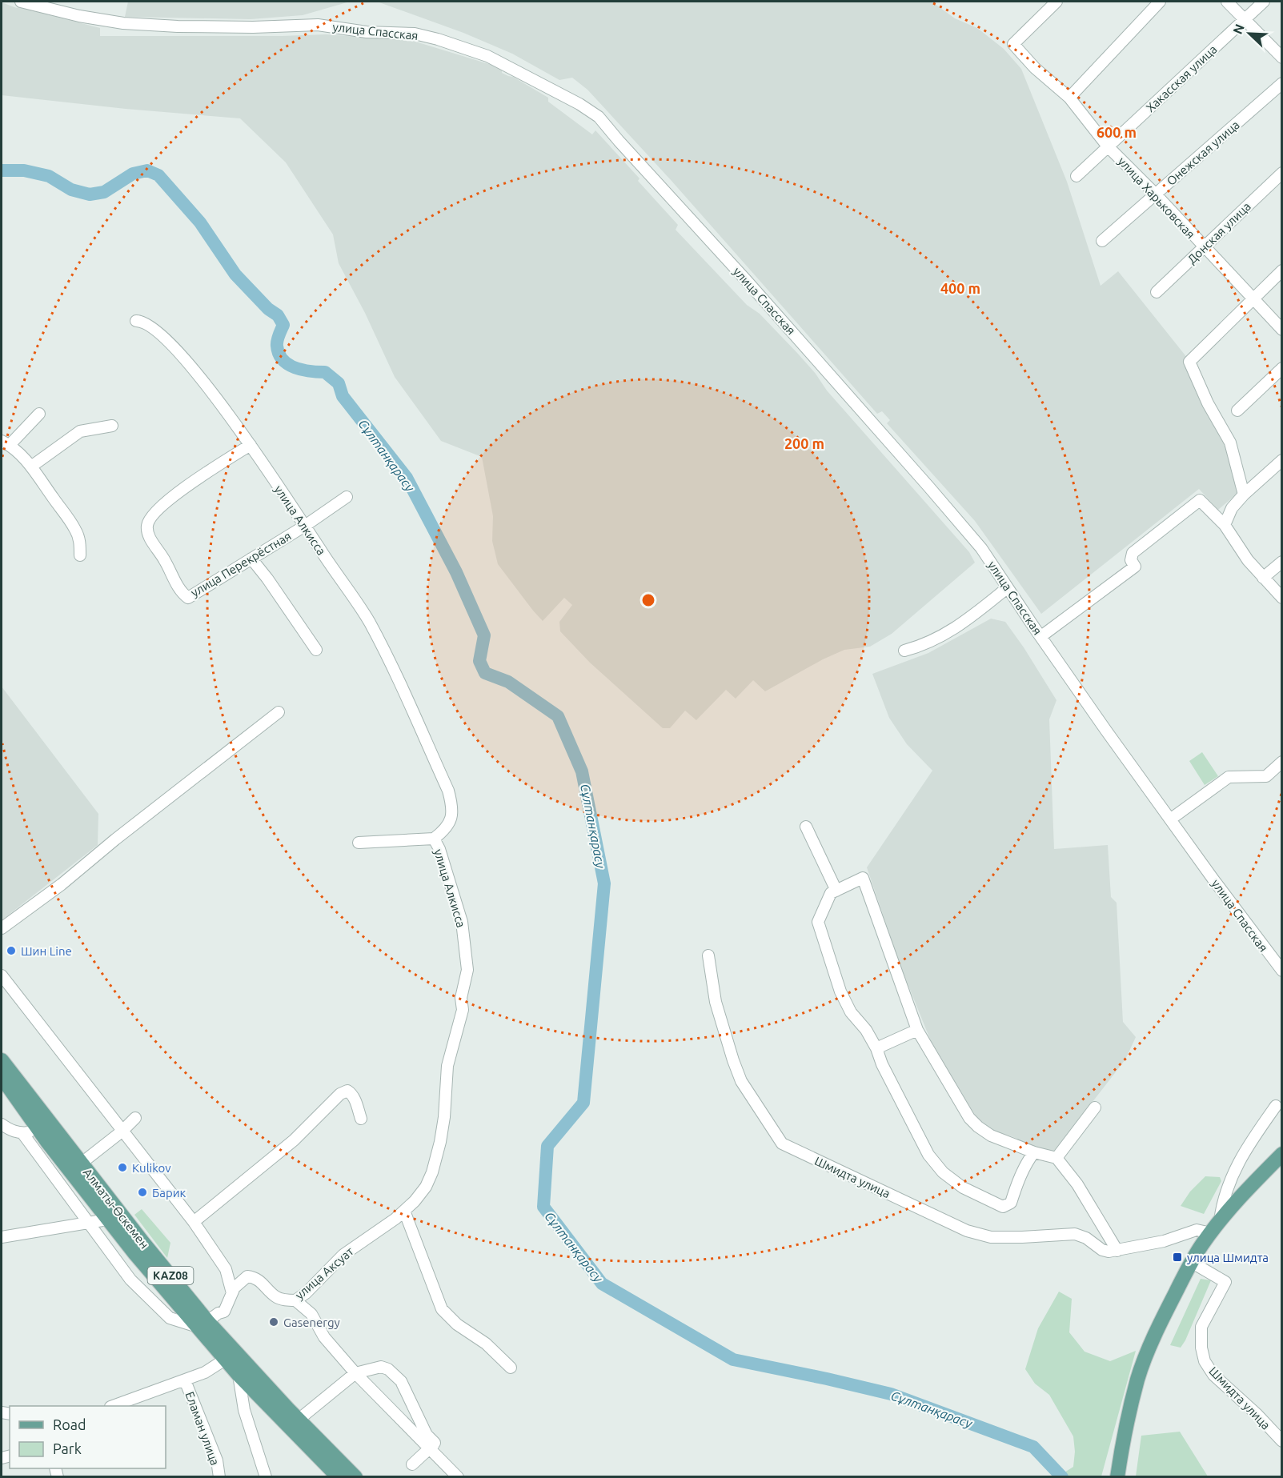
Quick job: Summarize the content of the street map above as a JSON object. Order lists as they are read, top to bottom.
{
  "streets": {
    "main road": ["Алматы-Өскемен", "KAZ08"],
    "street": [
      "улица Спасская",
      "Хакасская улица",
      "Онежская улица",
      "улица Харьковская",
      "Донская улица",
      "улица Алкисса",
      "улица Перекрёстная",
      "Шмидта улица",
      "улица Аксуат",
      "Еламан улица"
    ]
  },
  "crossings": [
    ["Хакасская улица", "улица Харьковская"],
    ["Онежская улица", "улица Харьковская"],
    ["улица Харьковская", "Донская улица"],
    ["улица Алкисса", "улица Перекрёстная"],
    ["улица Алкисса", "улица Аксуат"],
    ["Алматы-Өскемен", "улица Аксуат"]
  ],
  "water": ["Сұлтанқарасу"],
  "places": {
    "other": [
      "Шин Line",
      "Kulikov",
      "Барик",
      "Gasenergy"
    ],
    "transit": ["улица Шмидта"]
  },
  "legend": ["Road", "Park"],
  "north": "top left",
  "rings": ["600 m", "400 m", "200 m"]
}
